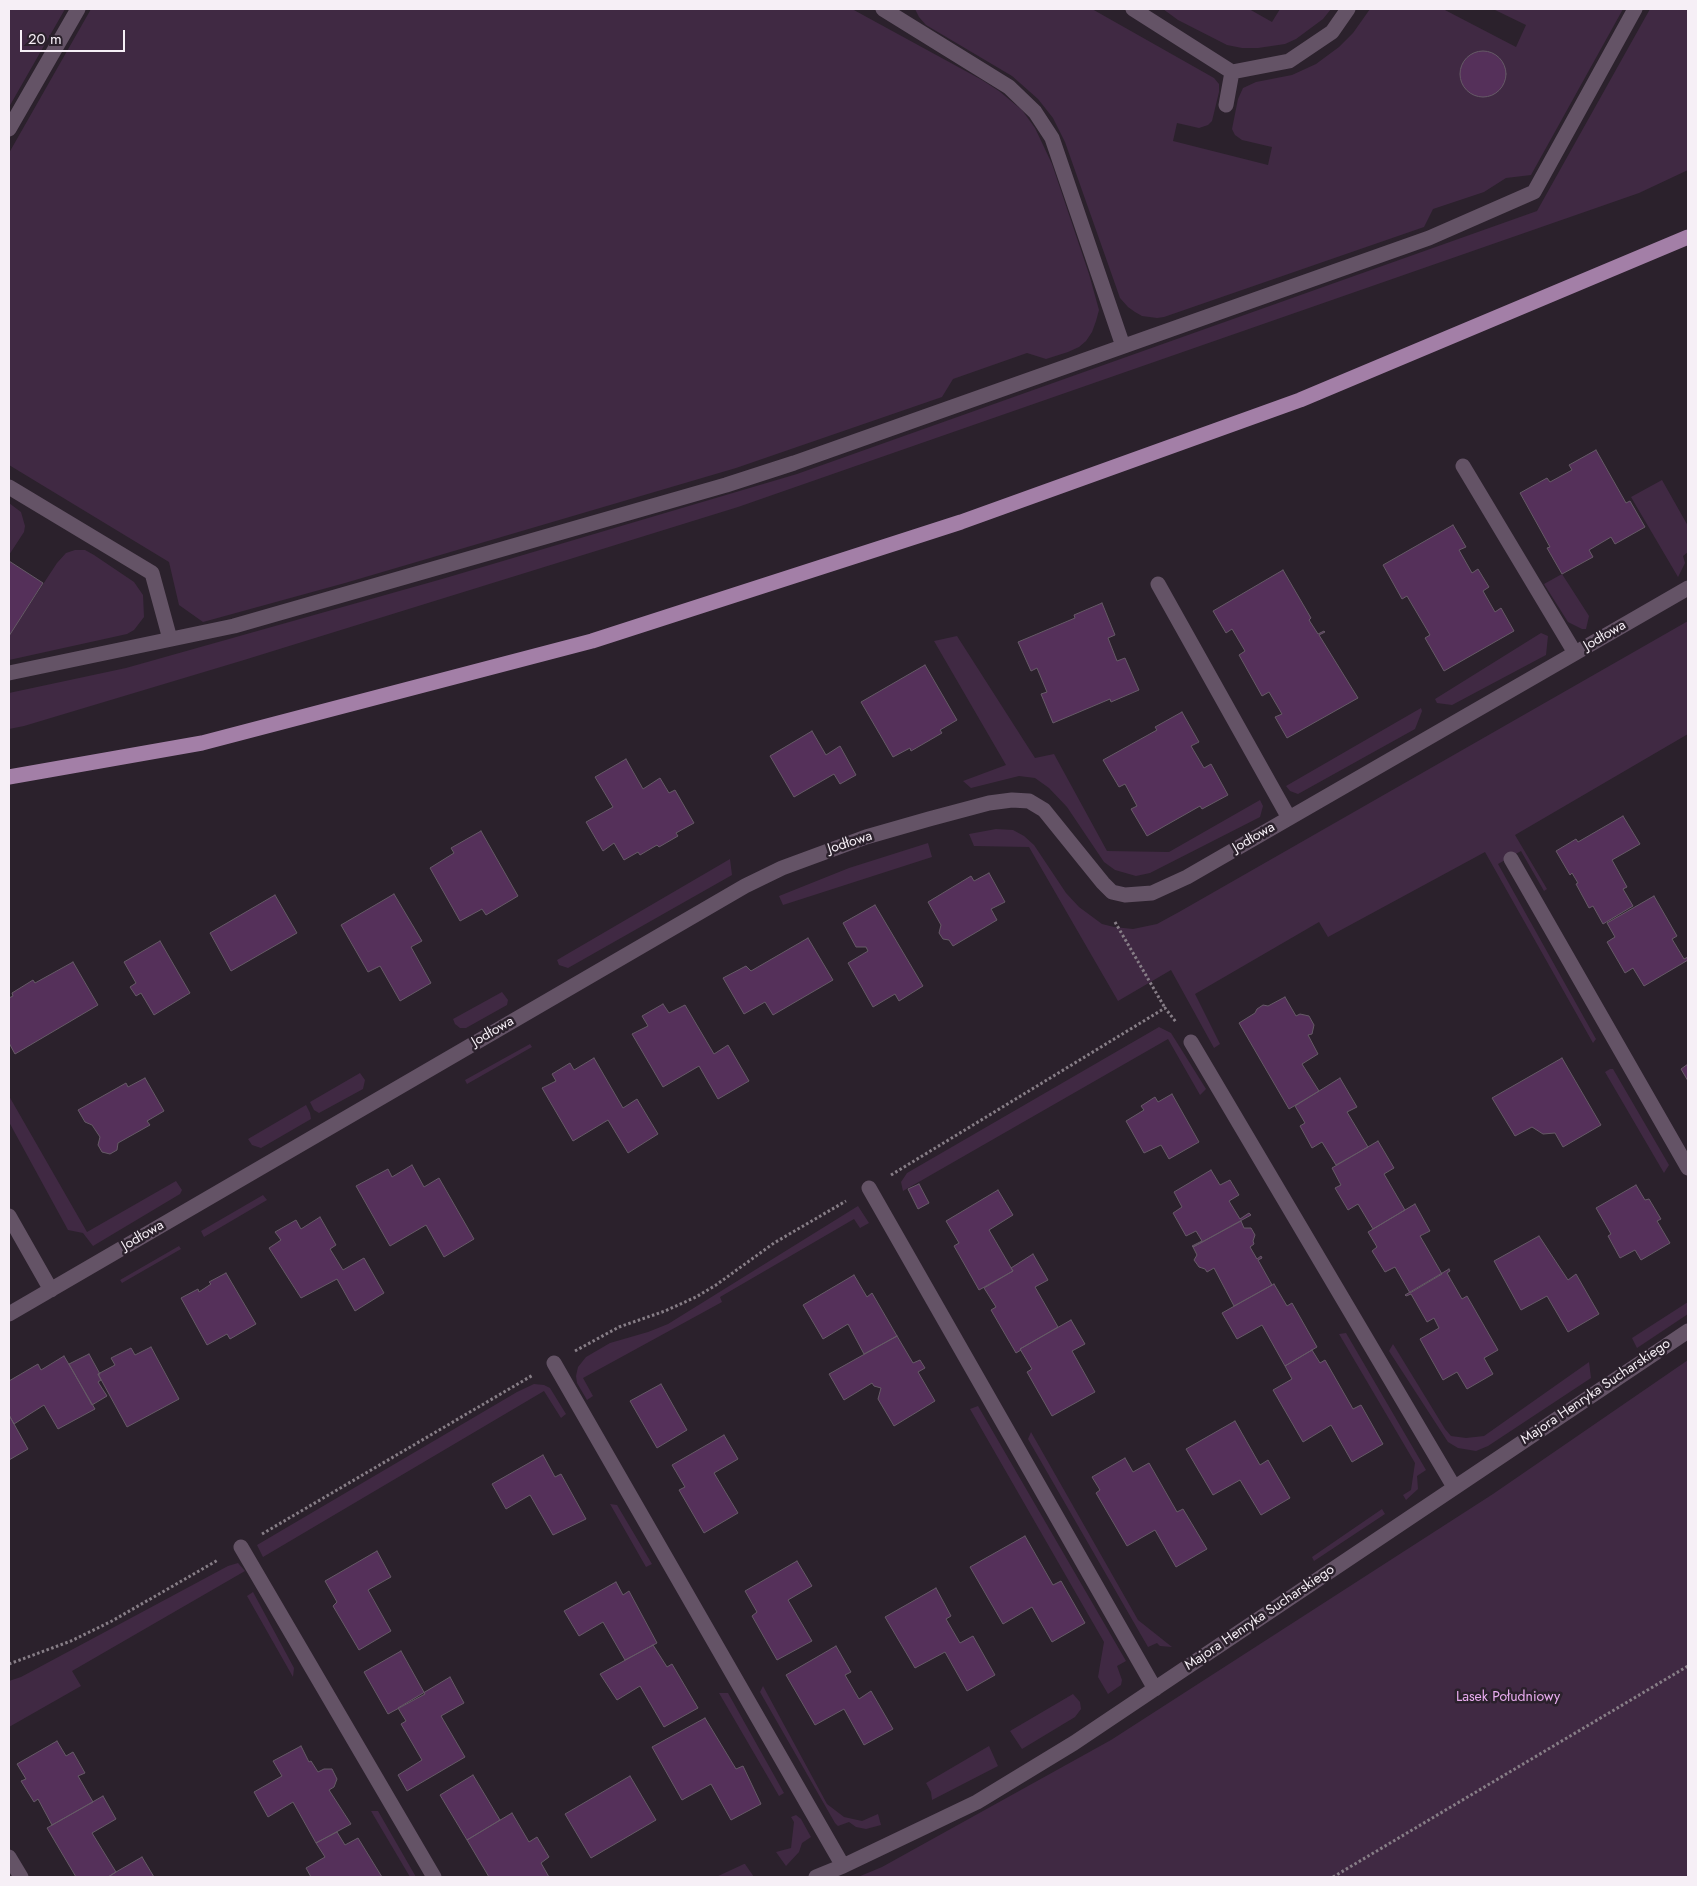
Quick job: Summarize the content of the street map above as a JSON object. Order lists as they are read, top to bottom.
{
  "streets": {
    "street": ["Jodłowa", "Majora Henryka Sucharskiego"]
  },
  "parks": ["Lasek Południowy"],
  "scale_bar": "20 m"
}
